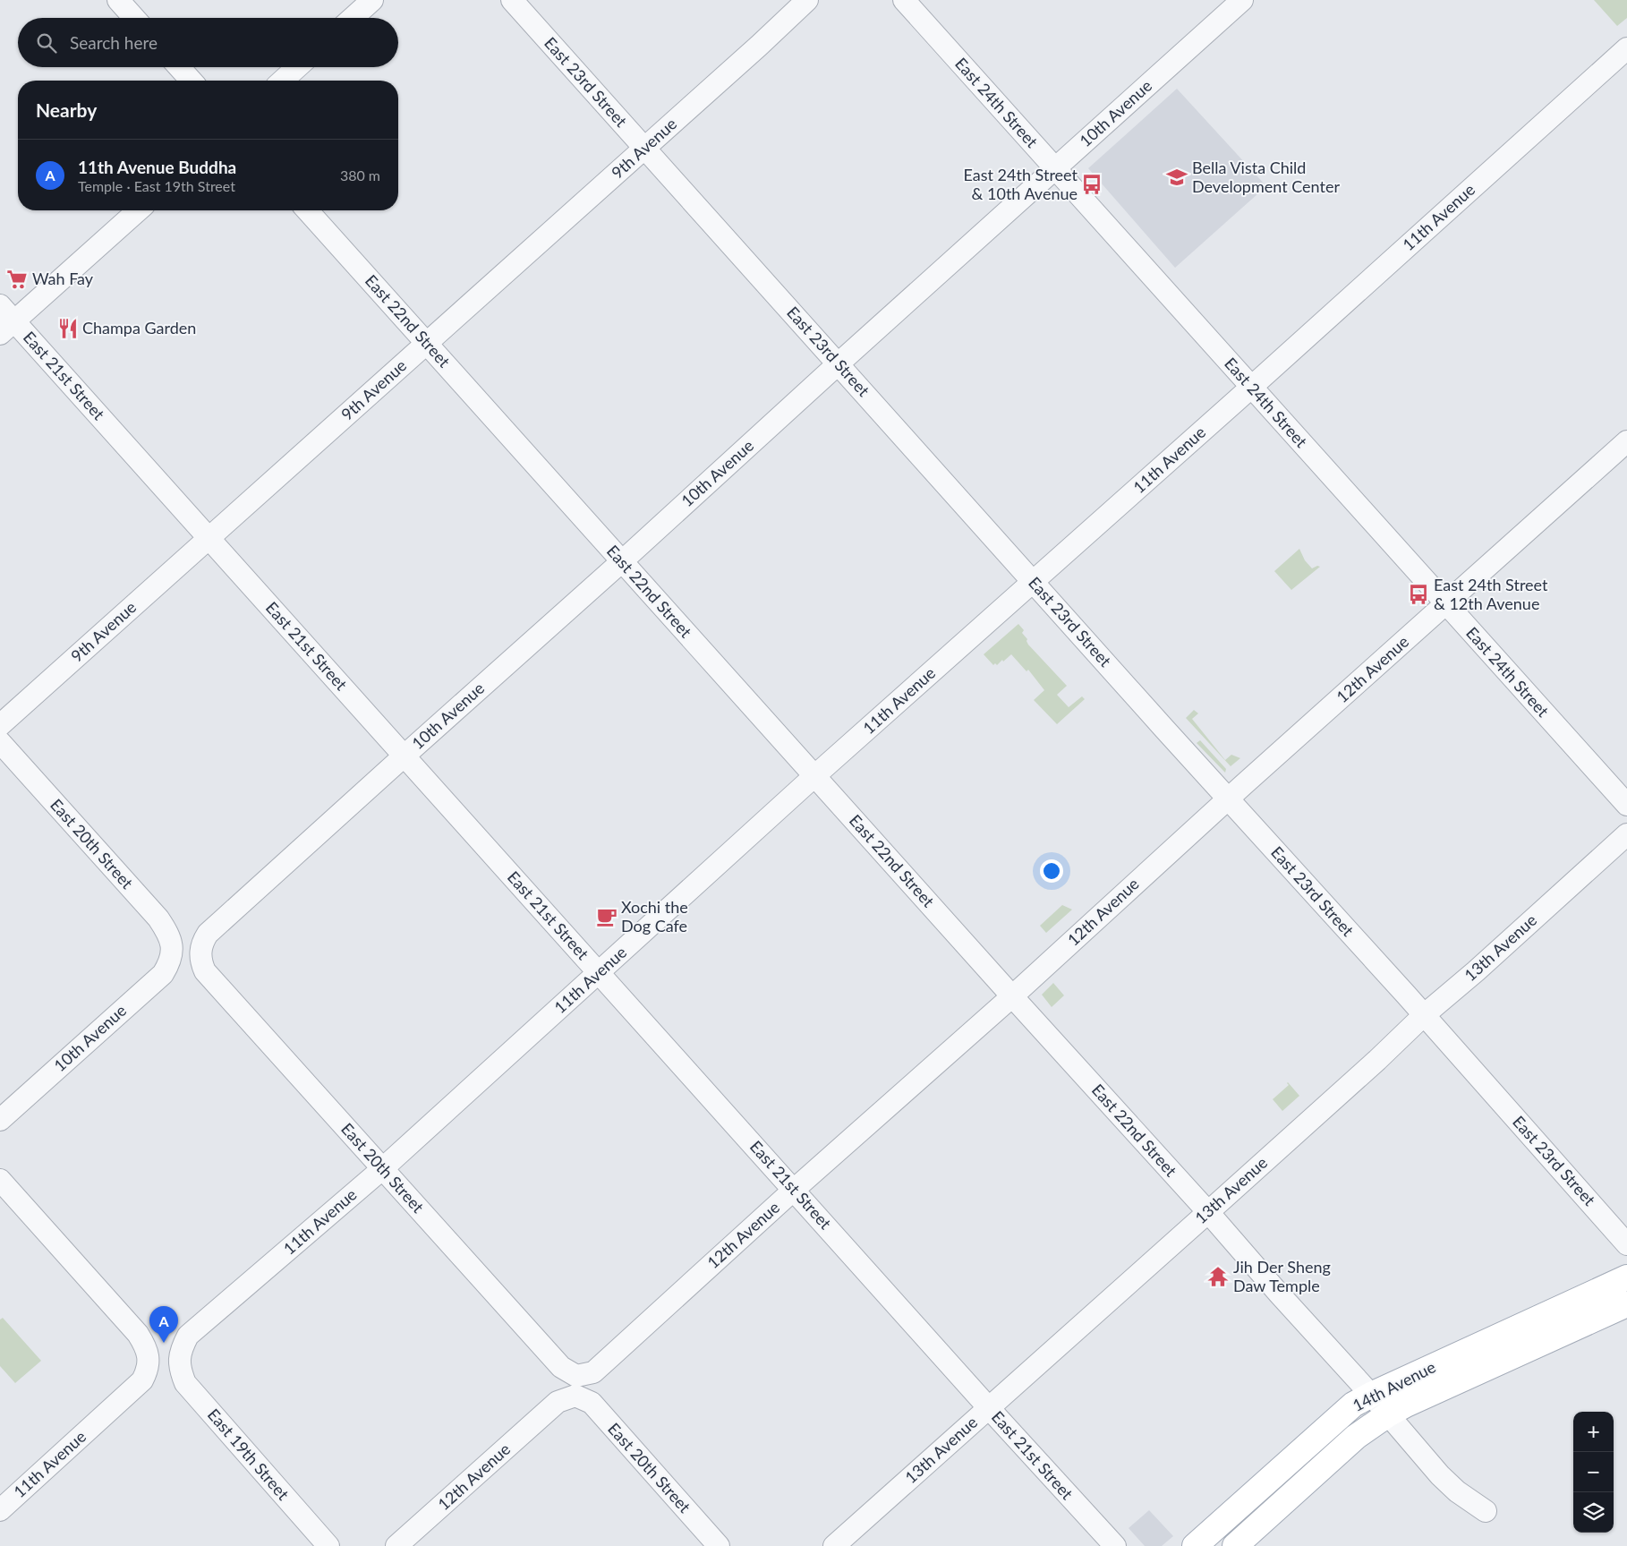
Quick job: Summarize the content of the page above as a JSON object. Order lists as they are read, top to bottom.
{
  "streets": {
    "main road": ["14th Avenue"],
    "street": [
      "East 23rd Street",
      "East 24th Street",
      "10th Avenue",
      "9th Avenue",
      "11th Avenue",
      "East 22nd Street",
      "East 21st Street",
      "12th Avenue",
      "East 20th Street",
      "13th Avenue",
      "East 19th Street"
    ]
  },
  "crossings": [
    ["East 23rd Street", "10th Avenue"],
    ["East 23rd Street", "9th Avenue"],
    ["East 23rd Street", "11th Avenue"],
    ["East 23rd Street", "12th Avenue"],
    ["East 23rd Street", "13th Avenue"],
    ["East 24th Street", "10th Avenue"],
    ["East 24th Street", "11th Avenue"],
    ["East 24th Street", "12th Avenue"],
    ["10th Avenue", "East 22nd Street"],
    ["10th Avenue", "East 21st Street"],
    ["10th Avenue", "East 20th Street"],
    ["9th Avenue", "East 22nd Street"],
    ["9th Avenue", "East 21st Street"],
    ["11th Avenue", "East 22nd Street"],
    ["11th Avenue", "East 21st Street"],
    ["11th Avenue", "East 20th Street"],
    ["11th Avenue", "East 19th Street"],
    ["East 22nd Street", "12th Avenue"],
    ["East 22nd Street", "13th Avenue"],
    ["East 22nd Street", "14th Avenue"],
    ["East 21st Street", "12th Avenue"],
    ["East 21st Street", "13th Avenue"],
    ["12th Avenue", "East 20th Street"]
  ],
  "places": {
    "school or university": ["Bella Vista Child Development Center"],
    "bus stop": ["East 24th Street & 10th Avenue", "East 24th Street & 12th Avenue"],
    "supermarket": ["Wah Fay"],
    "restaurant": ["Champa Garden"],
    "cafe": ["Xochi the Dog Cafe"],
    "temple": ["Jih Der Sheng Daw Temple"]
  },
  "page": {
    "search": "Search here",
    "heading": "Nearby",
    "list": [
      {
        "mark": "A",
        "name": "11th Avenue Buddha",
        "note": "Temple · East 19th Street",
        "value": "380 m"
      }
    ],
    "pins": "A",
    "map_buttons": ["+", "−"]
  }
}
